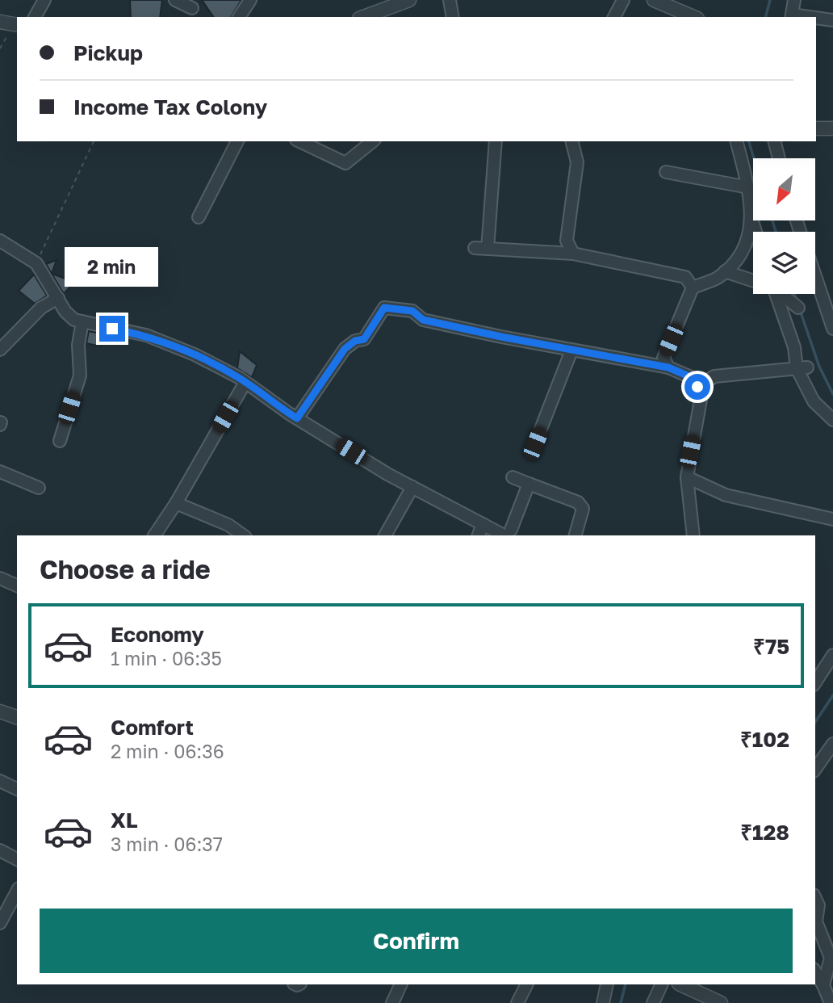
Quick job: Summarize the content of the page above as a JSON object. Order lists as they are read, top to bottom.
{
  "north": "bottom left",
  "page": {
    "banner": ["Pickup", "Income Tax Colony"],
    "bubble": "2 min",
    "heading": "Choose a ride",
    "list": [
      {
        "name": "Economy",
        "note": "1 min · 06:35",
        "value": "₹75"
      },
      {
        "name": "Comfort",
        "note": "2 min · 06:36",
        "value": "₹102"
      },
      {
        "name": "XL",
        "note": "3 min · 06:37",
        "value": "₹128"
      }
    ],
    "buttons": "Confirm"
  }
}
